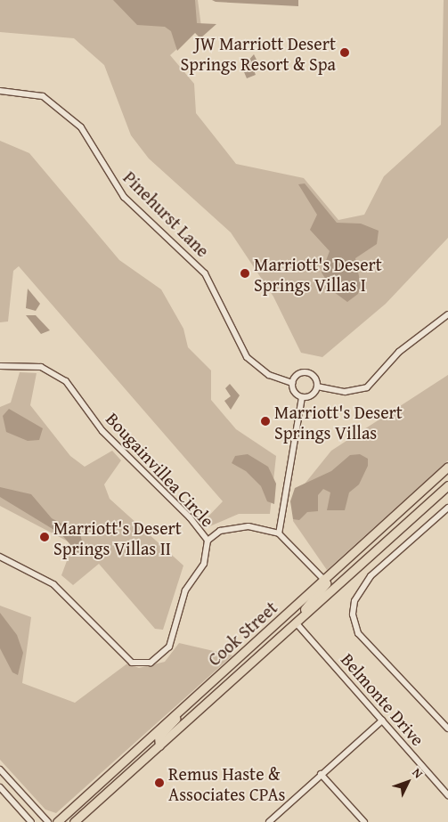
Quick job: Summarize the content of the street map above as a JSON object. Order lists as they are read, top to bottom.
{
  "streets": {
    "main road": ["Cook Street"],
    "street": ["Pinehurst Lane", "Bougainvillea Circle", "Belmonte Drive"]
  },
  "crossings": [
    ["Cook Street", "Belmonte Drive"]
  ],
  "places": [
    "JW Marriott Desert Springs Resort & Spa",
    "Marriott's Desert Springs Villas I",
    "Marriott's Desert Springs Villas",
    "Marriott's Desert Springs Villas II",
    "Remus Haste & Associates CPAs"
  ],
  "north": "top right"
}
